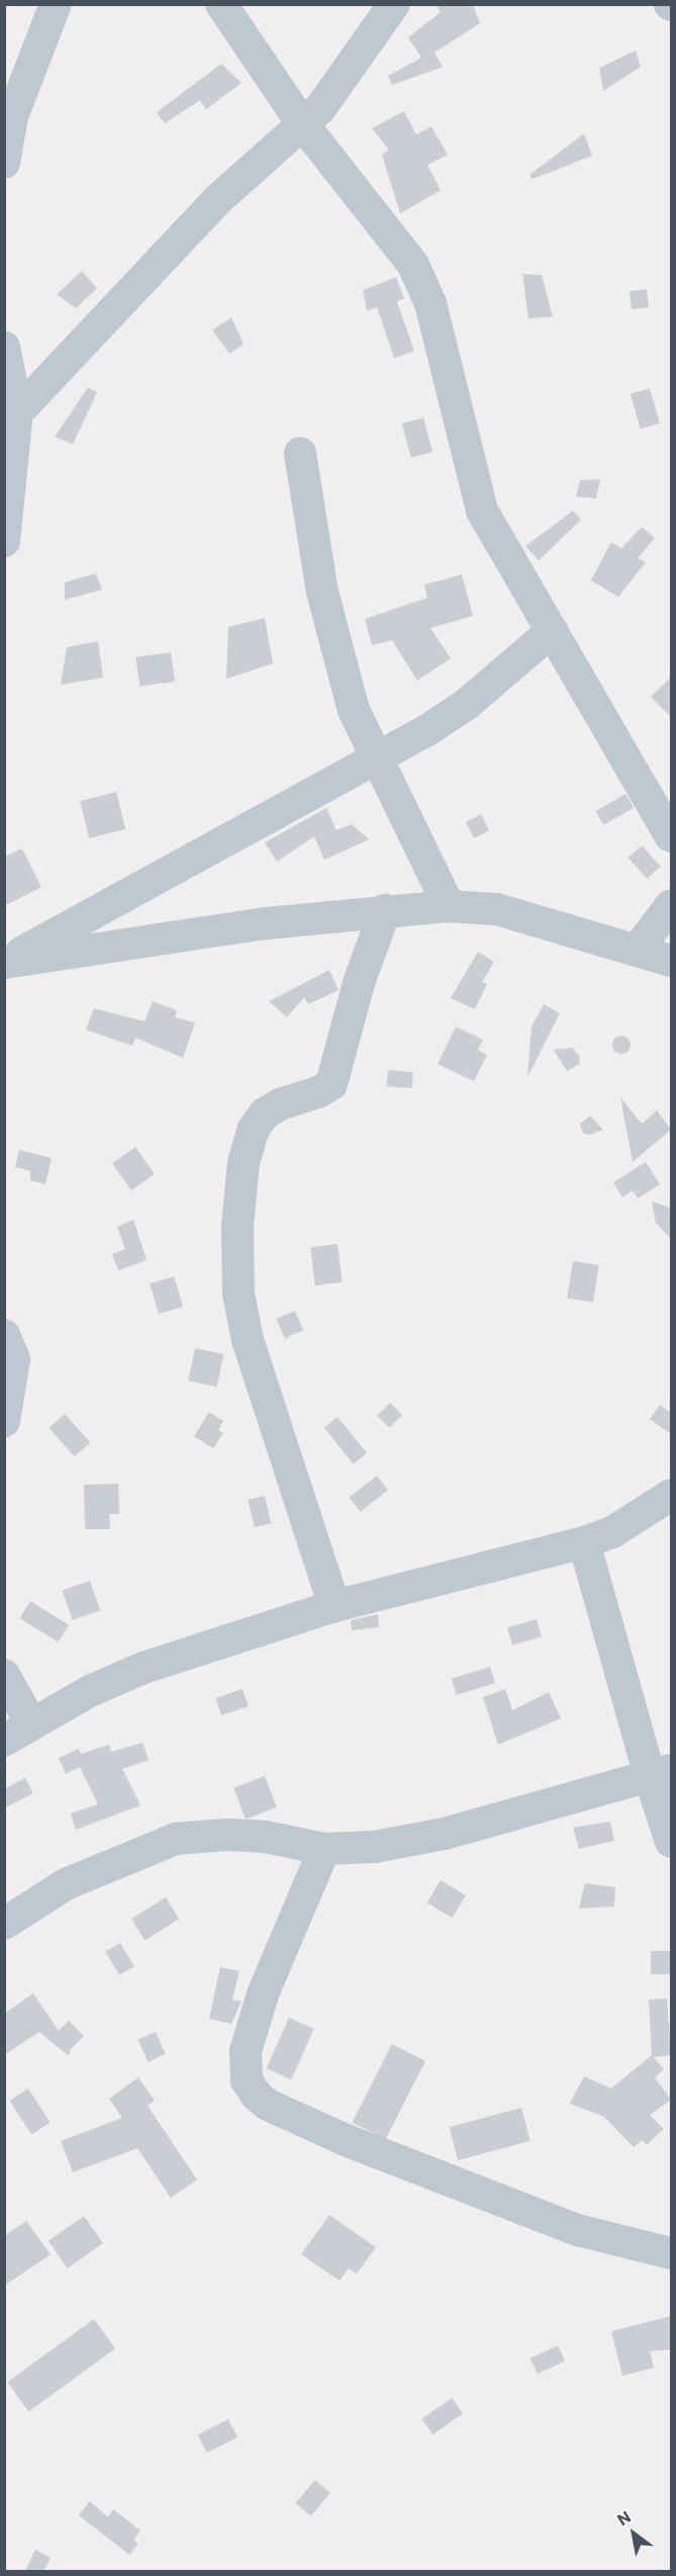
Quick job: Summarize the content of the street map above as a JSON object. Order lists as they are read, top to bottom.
{
  "north": "top left"
}
